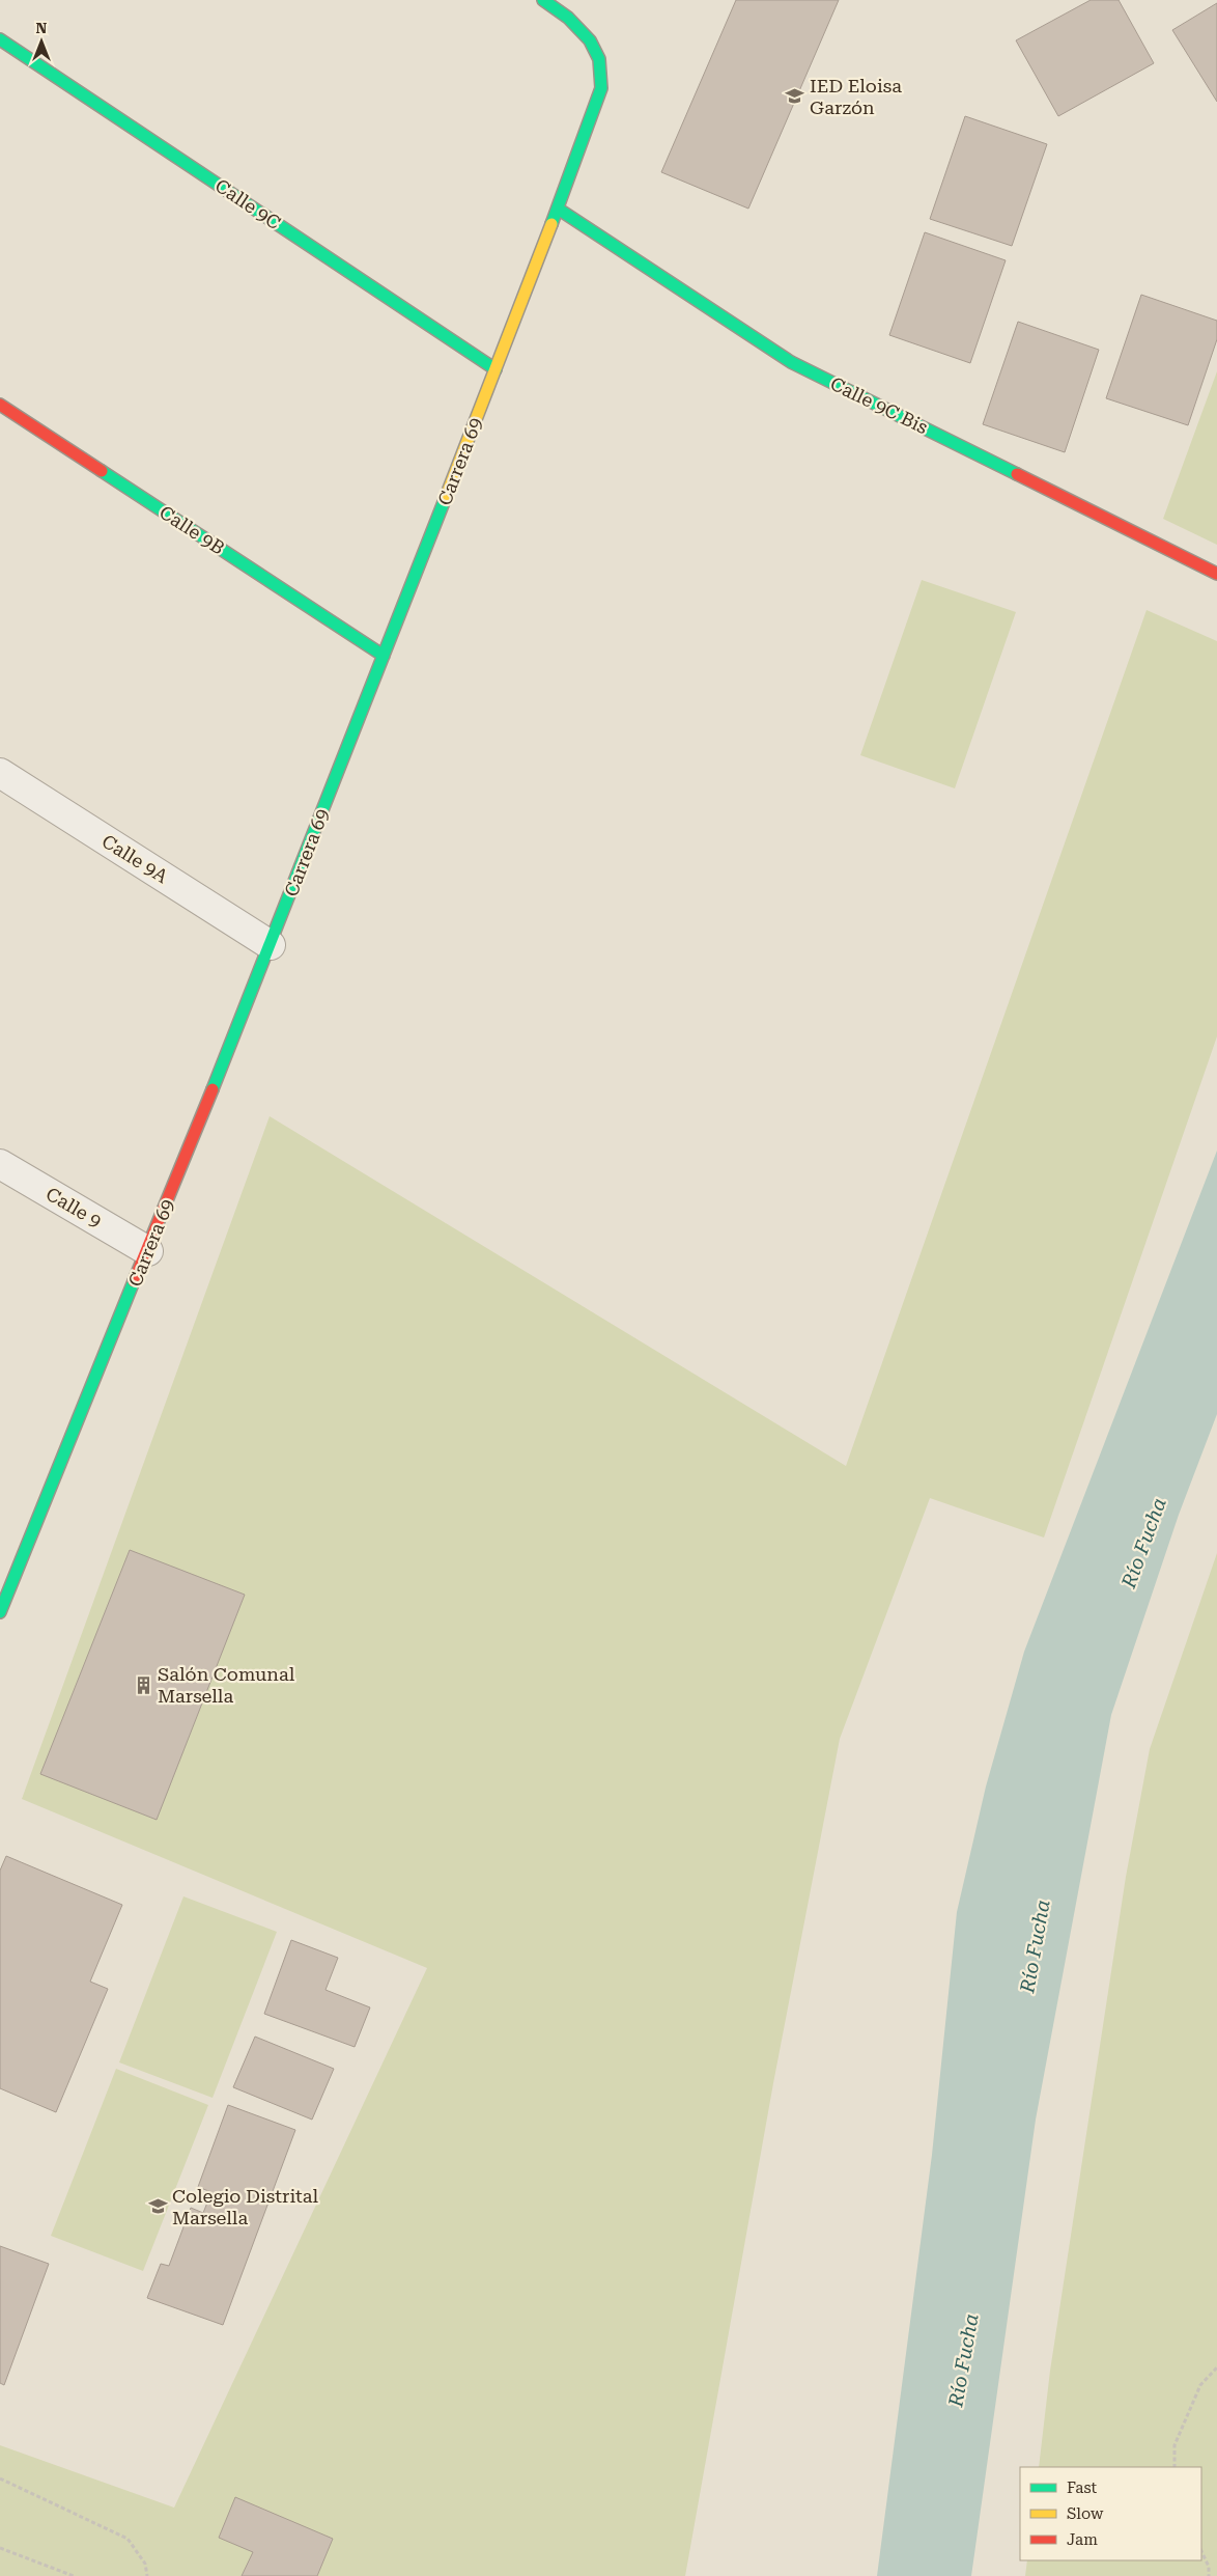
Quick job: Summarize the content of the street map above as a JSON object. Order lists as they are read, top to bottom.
{
  "streets": {
    "street": [
      "Calle 9C",
      "Calle 9C Bis",
      "Carrera 69",
      "Calle 9B",
      "Calle 9A",
      "Calle 9"
    ]
  },
  "crossings": [
    ["Calle 9C", "Carrera 69"],
    ["Calle 9C Bis", "Carrera 69"],
    ["Carrera 69", "Calle 9B"],
    ["Carrera 69", "Calle 9A"],
    ["Carrera 69", "Calle 9"]
  ],
  "water": ["Río Fucha"],
  "places": {
    "school or university": ["IED Eloisa Garzón", "Colegio Distrital Marsella"],
    "building": ["Salón Comunal Marsella"]
  },
  "legend": ["Fast", "Slow", "Jam"],
  "north": "top"
}
